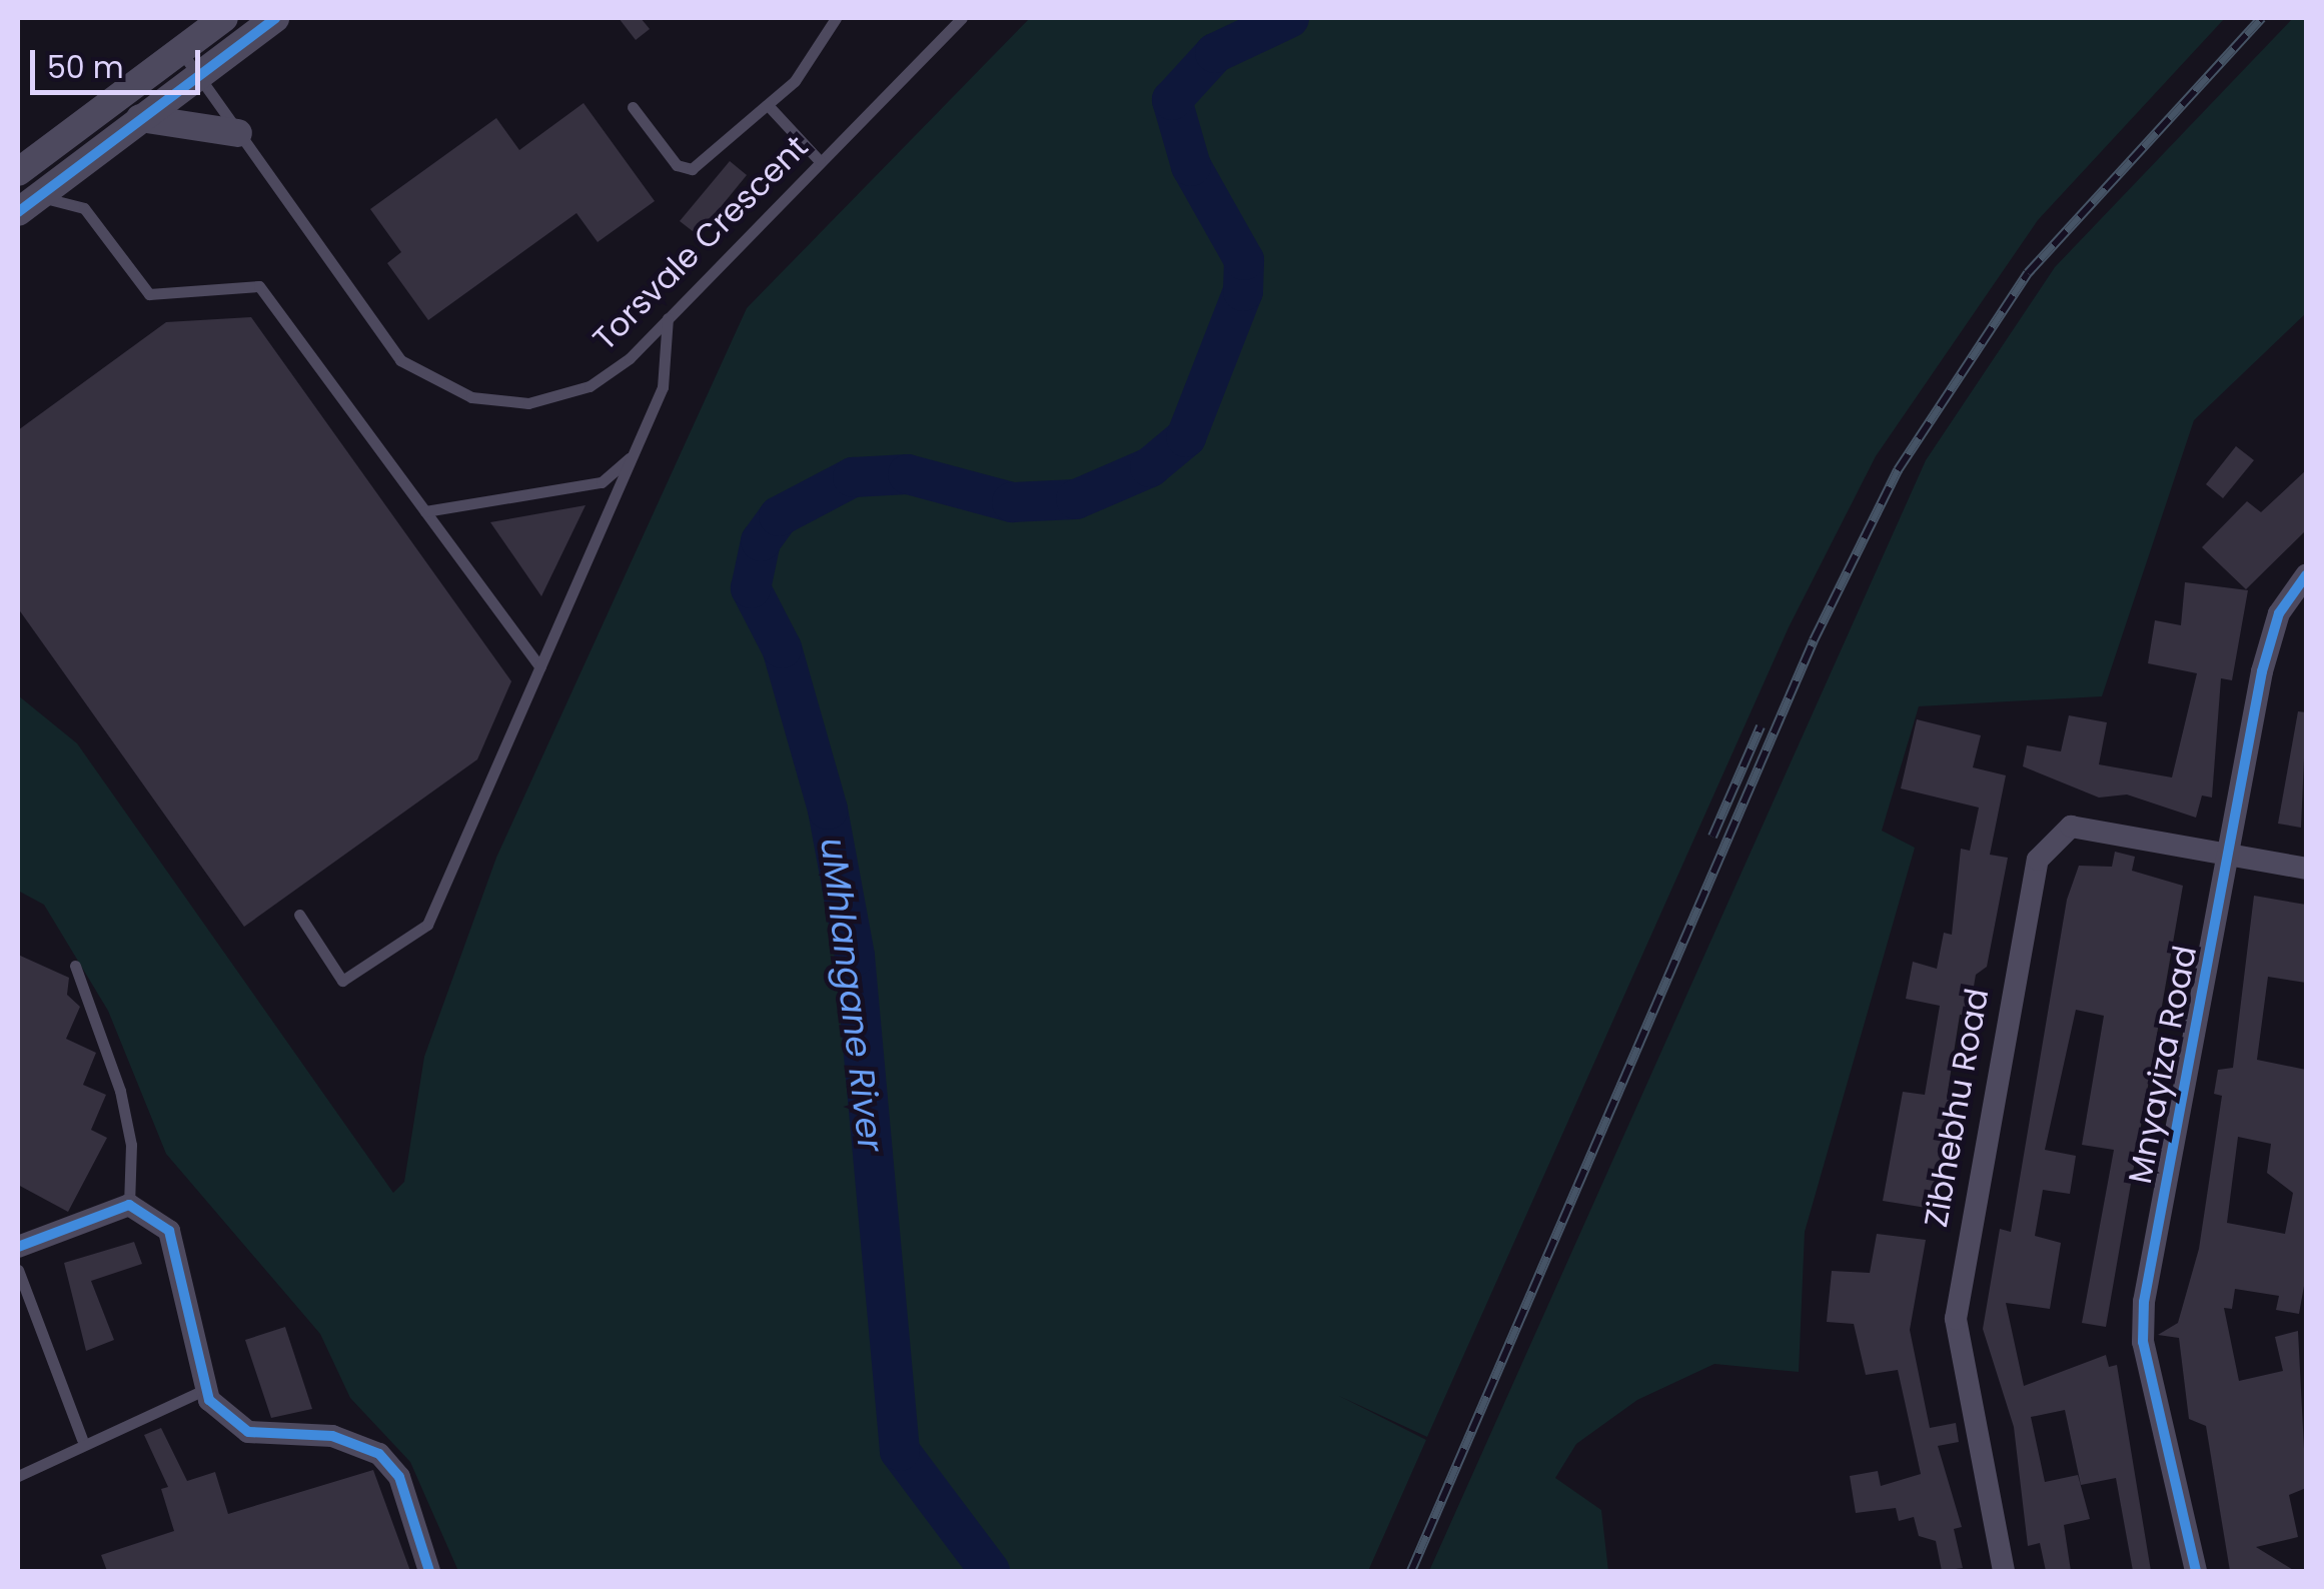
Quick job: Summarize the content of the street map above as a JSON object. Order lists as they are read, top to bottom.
{
  "streets": {
    "street": ["Mnyayiza Road", "Zibhebhu Road"],
    "lane": ["Torsvale Crescent"]
  },
  "crossings": [
    ["Mnyayiza Road", "Zibhebhu Road"]
  ],
  "water": ["uMhlangane River"],
  "scale_bar": "50 m"
}
